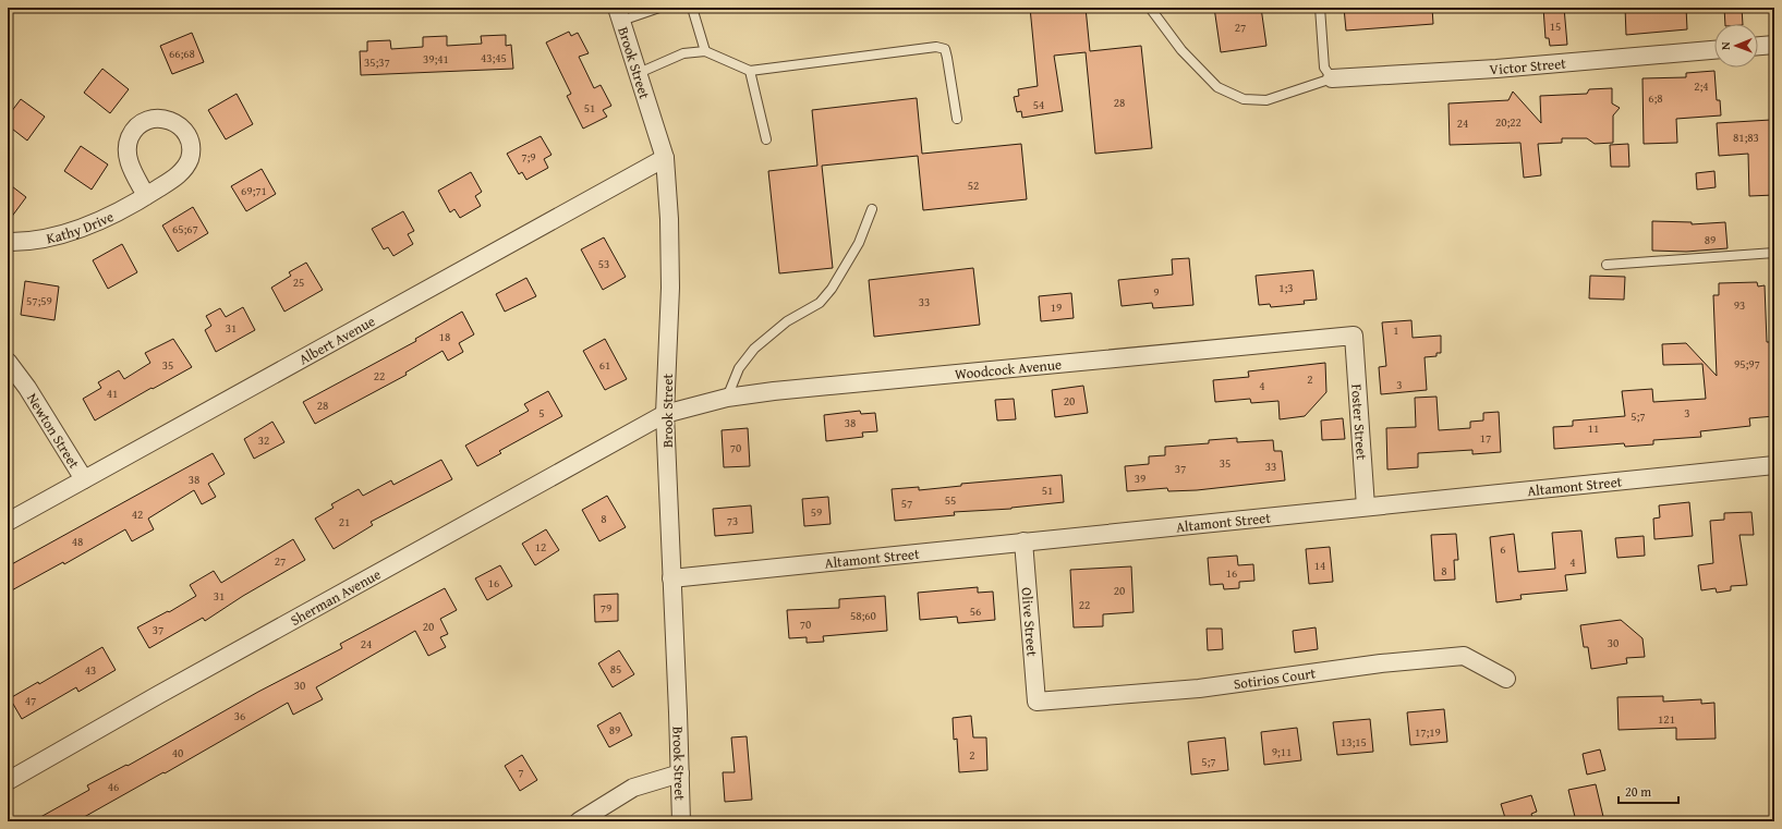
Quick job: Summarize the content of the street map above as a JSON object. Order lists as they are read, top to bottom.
{
  "streets": {
    "street": [
      "Brook Street",
      "Victor Street",
      "Kathy Drive",
      "Albert Avenue",
      "Woodcock Avenue",
      "Foster Street",
      "Newton Street",
      "Altamont Street",
      "Sherman Avenue",
      "Olive Street",
      "Sotirios Court"
    ]
  },
  "crossings": [
    ["Brook Street", "Albert Avenue"],
    ["Brook Street", "Woodcock Avenue"],
    ["Brook Street", "Altamont Street"],
    ["Brook Street", "Sherman Avenue"],
    ["Albert Avenue", "Newton Street"],
    ["Woodcock Avenue", "Foster Street"],
    ["Woodcock Avenue", "Sherman Avenue"],
    ["Foster Street", "Altamont Street"],
    ["Altamont Street", "Olive Street"],
    ["Olive Street", "Sotirios Court"]
  ],
  "house_numbers": [
    "15",
    "27",
    "66;68",
    "43;45",
    "39;41",
    "35;37",
    "2;4",
    "6;8",
    "28",
    "54",
    "51",
    "20;22",
    "24",
    "81;83",
    "7;9",
    "52",
    "69;71",
    "65;67",
    "89",
    "53",
    "25",
    "1;3",
    "9",
    "57;59",
    "33",
    "93",
    "19",
    "31",
    "1",
    "18",
    "95;97",
    "35",
    "61",
    "22",
    "2",
    "3",
    "4",
    "41",
    "20",
    "28",
    "5",
    "3",
    "5;7",
    "38",
    "11",
    "17",
    "32",
    "70",
    "35",
    "33",
    "37",
    "39",
    "38",
    "51",
    "55",
    "57",
    "59",
    "42",
    "8",
    "73",
    "21",
    "48",
    "12",
    "6",
    "27",
    "4",
    "14",
    "8",
    "16",
    "16",
    "20",
    "31",
    "22",
    "79",
    "56",
    "58;60",
    "70",
    "20",
    "37",
    "30",
    "24",
    "85",
    "43",
    "30",
    "47",
    "36",
    "121",
    "89",
    "17;19",
    "13;15",
    "9;11",
    "40",
    "2",
    "5;7",
    "7",
    "46"
  ],
  "scale_bar": "20 m",
  "north": "left"
}
